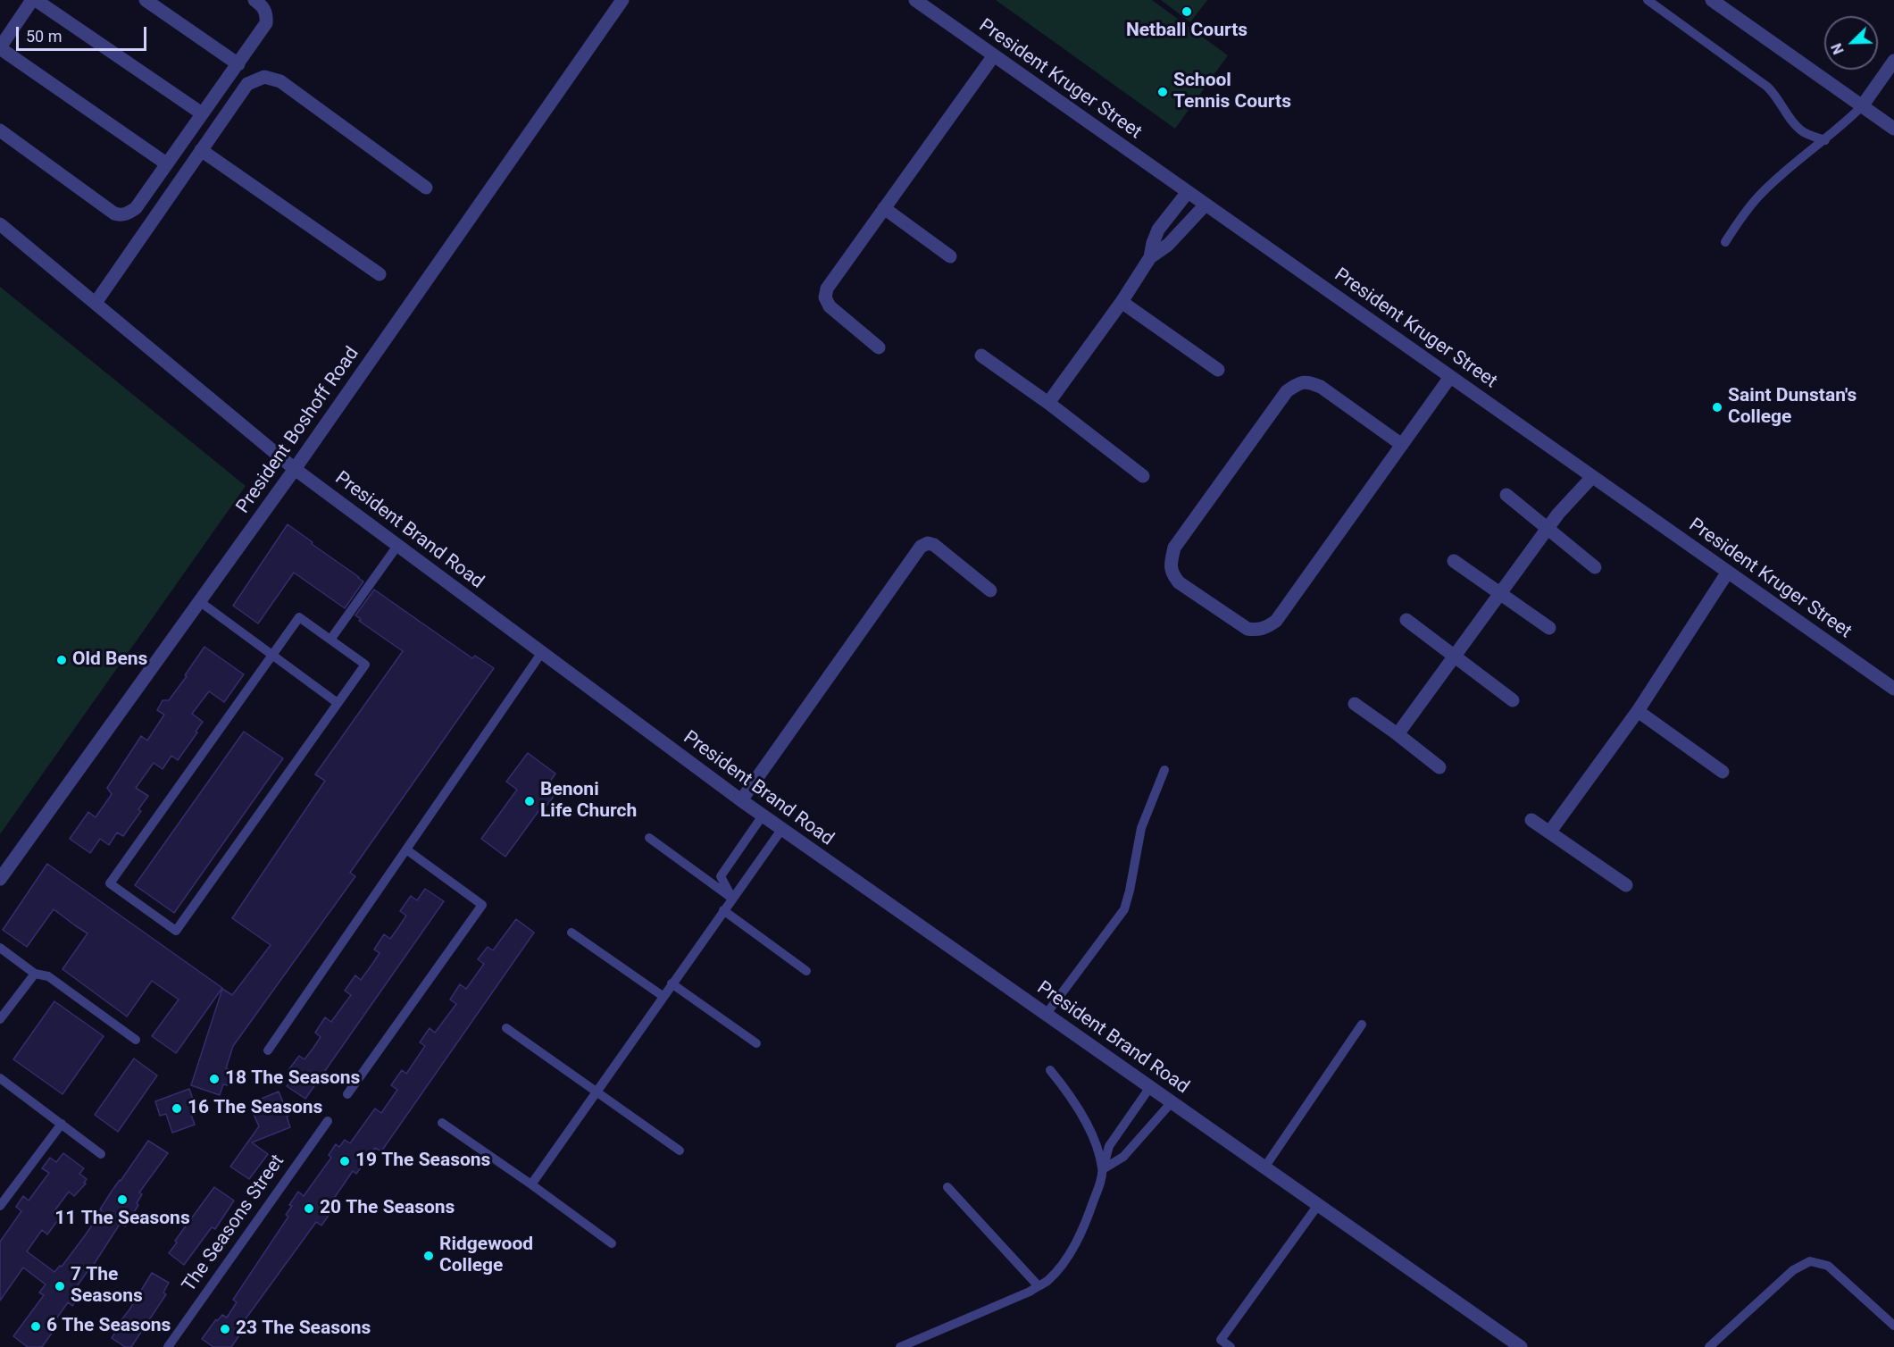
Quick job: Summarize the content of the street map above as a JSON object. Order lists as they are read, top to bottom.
{
  "streets": {
    "street": ["President Kruger Street", "President Boshoff Road", "President Brand Road"],
    "lane": ["The Seasons Street"]
  },
  "crossings": [
    ["President Boshoff Road", "President Brand Road"]
  ],
  "places": [
    "Netball Courts",
    "School Tennis Courts",
    "Saint Dunstan's College",
    "Old Bens",
    "Benoni Life Church",
    "18 The Seasons",
    "16 The Seasons",
    "19 The Seasons",
    "11 The Seasons",
    "20 The Seasons",
    "Ridgewood College",
    "7 The Seasons",
    "6 The Seasons",
    "23 The Seasons"
  ],
  "scale_bar": "50 m",
  "north": "bottom left"
}
